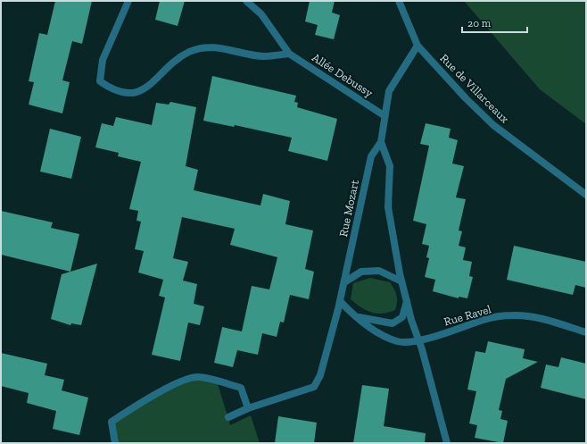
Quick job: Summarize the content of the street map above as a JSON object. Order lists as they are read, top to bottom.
{
  "streets": {
    "street": [
      "Allée Debussy",
      "Rue de Villarceaux",
      "Rue Mozart",
      "Rue Ravel"
    ]
  },
  "crossings": [
    ["Allée Debussy", "Rue Mozart"],
    ["Rue de Villarceaux", "Rue Mozart"],
    ["Rue Mozart", "Rue Ravel"]
  ],
  "scale_bar": "20 m"
}
